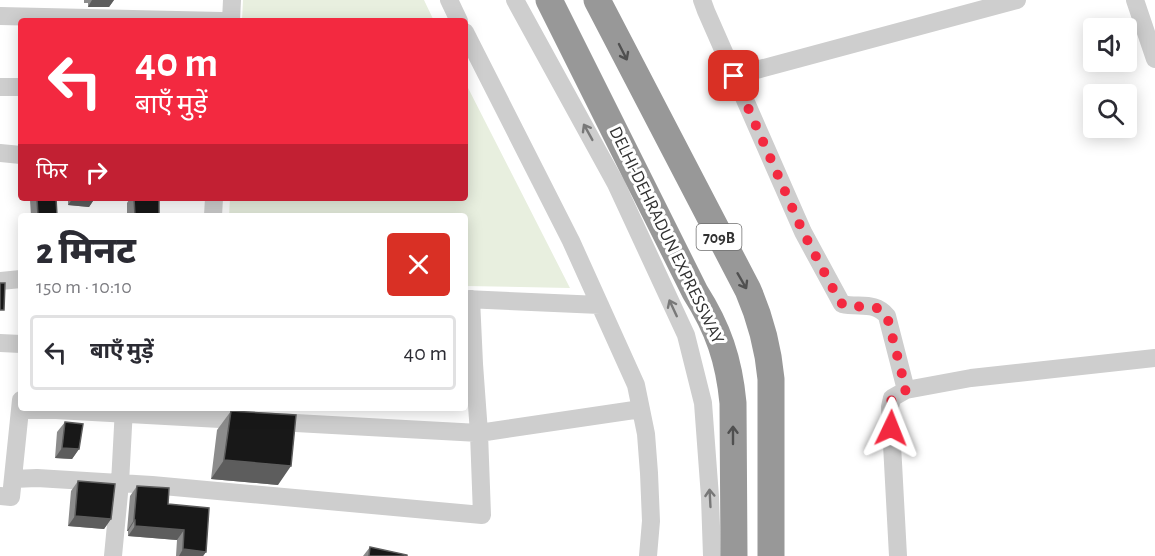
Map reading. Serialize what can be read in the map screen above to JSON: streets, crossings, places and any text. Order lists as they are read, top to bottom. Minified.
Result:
{"streets":{"highway":["DELHI-DEHRADUN EXPRESSWAY","709B"]},"page":{"turn":["40 m","बाएँ मुड़ें"],"then":"फिर","heading":["2 मिनट","150 m · 10:10"],"list":[{"name":"बाएँ मुड़ें","value":"40 m"}]}}
